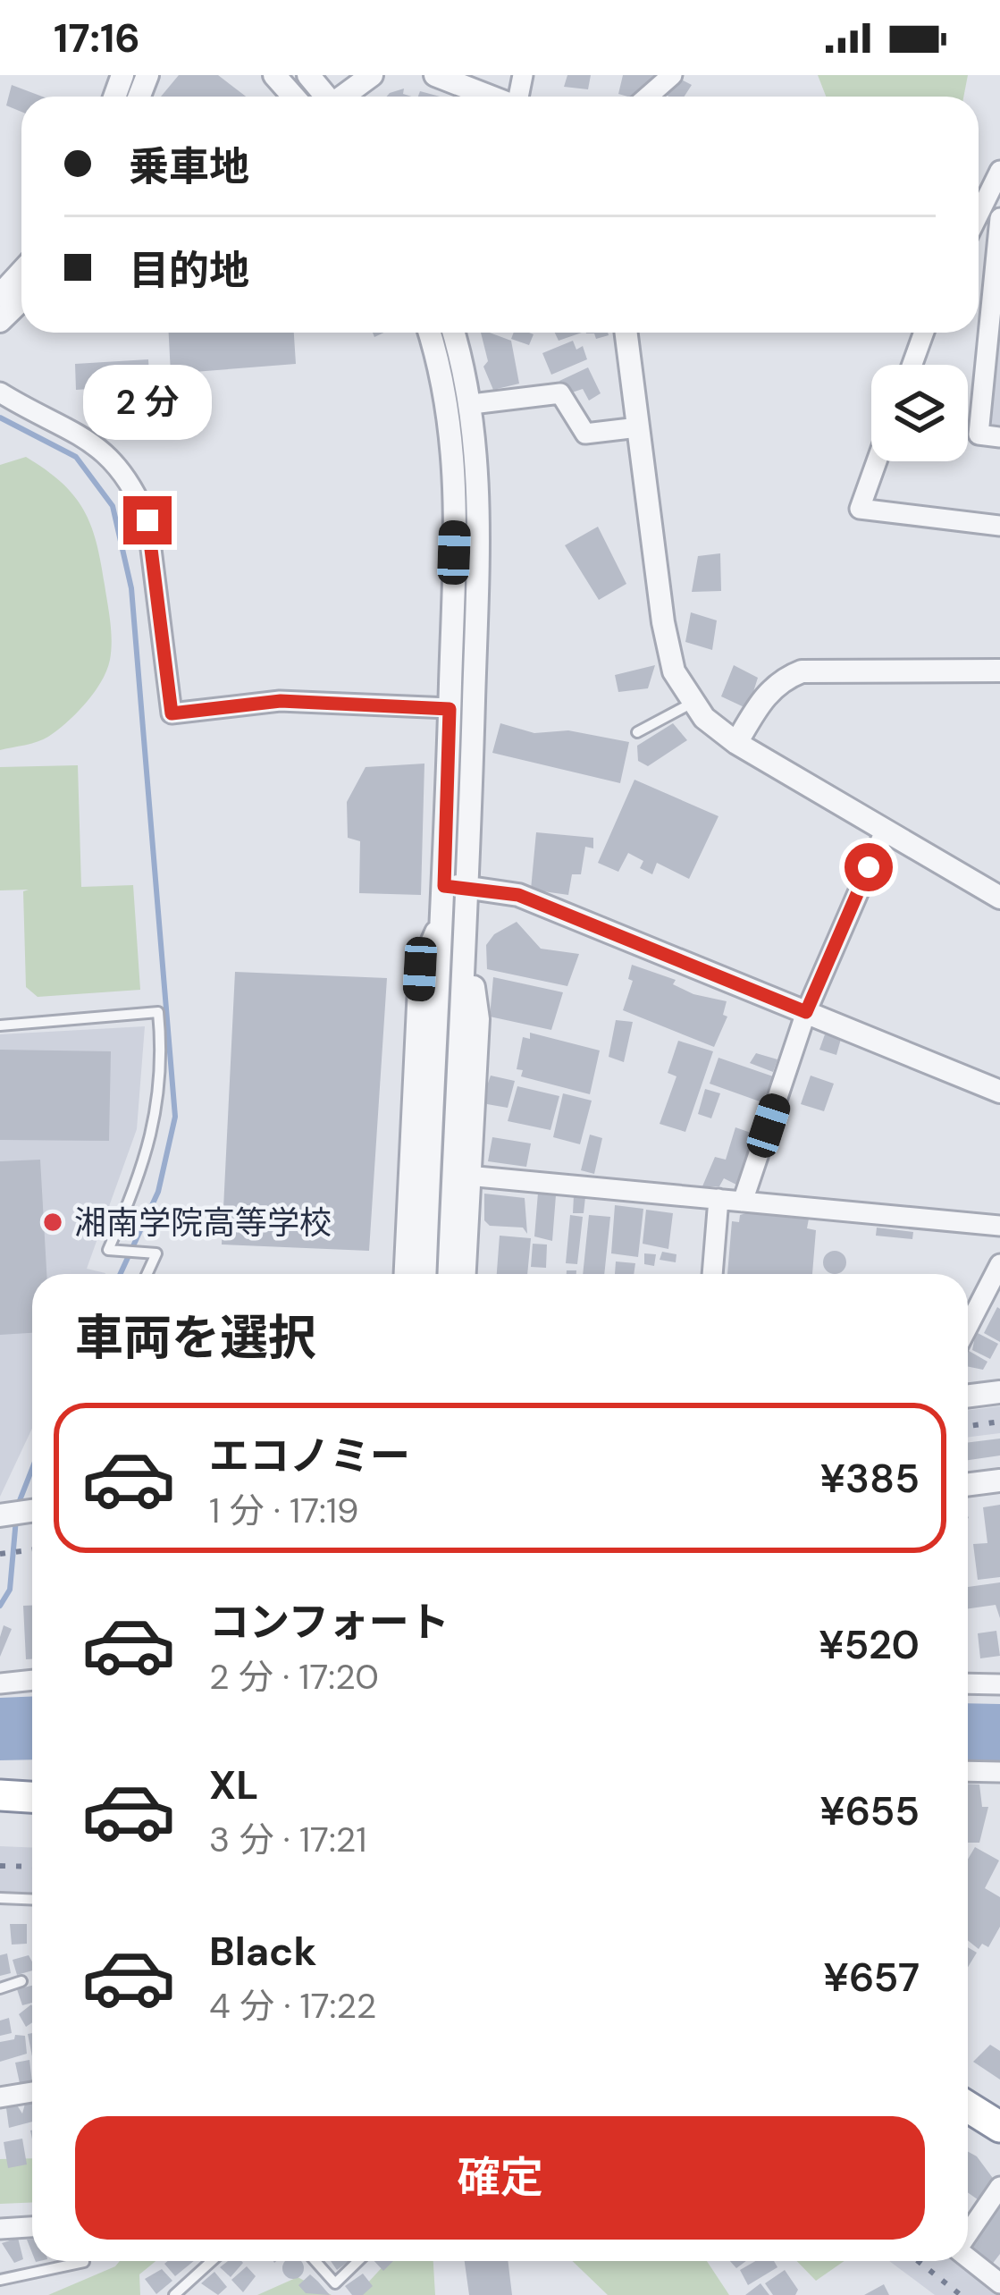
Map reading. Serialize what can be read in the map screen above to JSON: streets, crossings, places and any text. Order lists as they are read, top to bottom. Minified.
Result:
{"places":["湘南学院高等学校"],"page":{"status":"17:16","banner":["乗車地","目的地"],"bubble":"2 分","heading":"車両を選択","list":[{"name":"エコノミー","note":"1 分 · 17:19","value":"¥385"},{"name":"コンフォート","note":"2 分 · 17:20","value":"¥520"},{"name":"XL","note":"3 分 · 17:21","value":"¥655"},{"name":"Black","note":"4 分 · 17:22","value":"¥657"}],"buttons":"確定"}}
